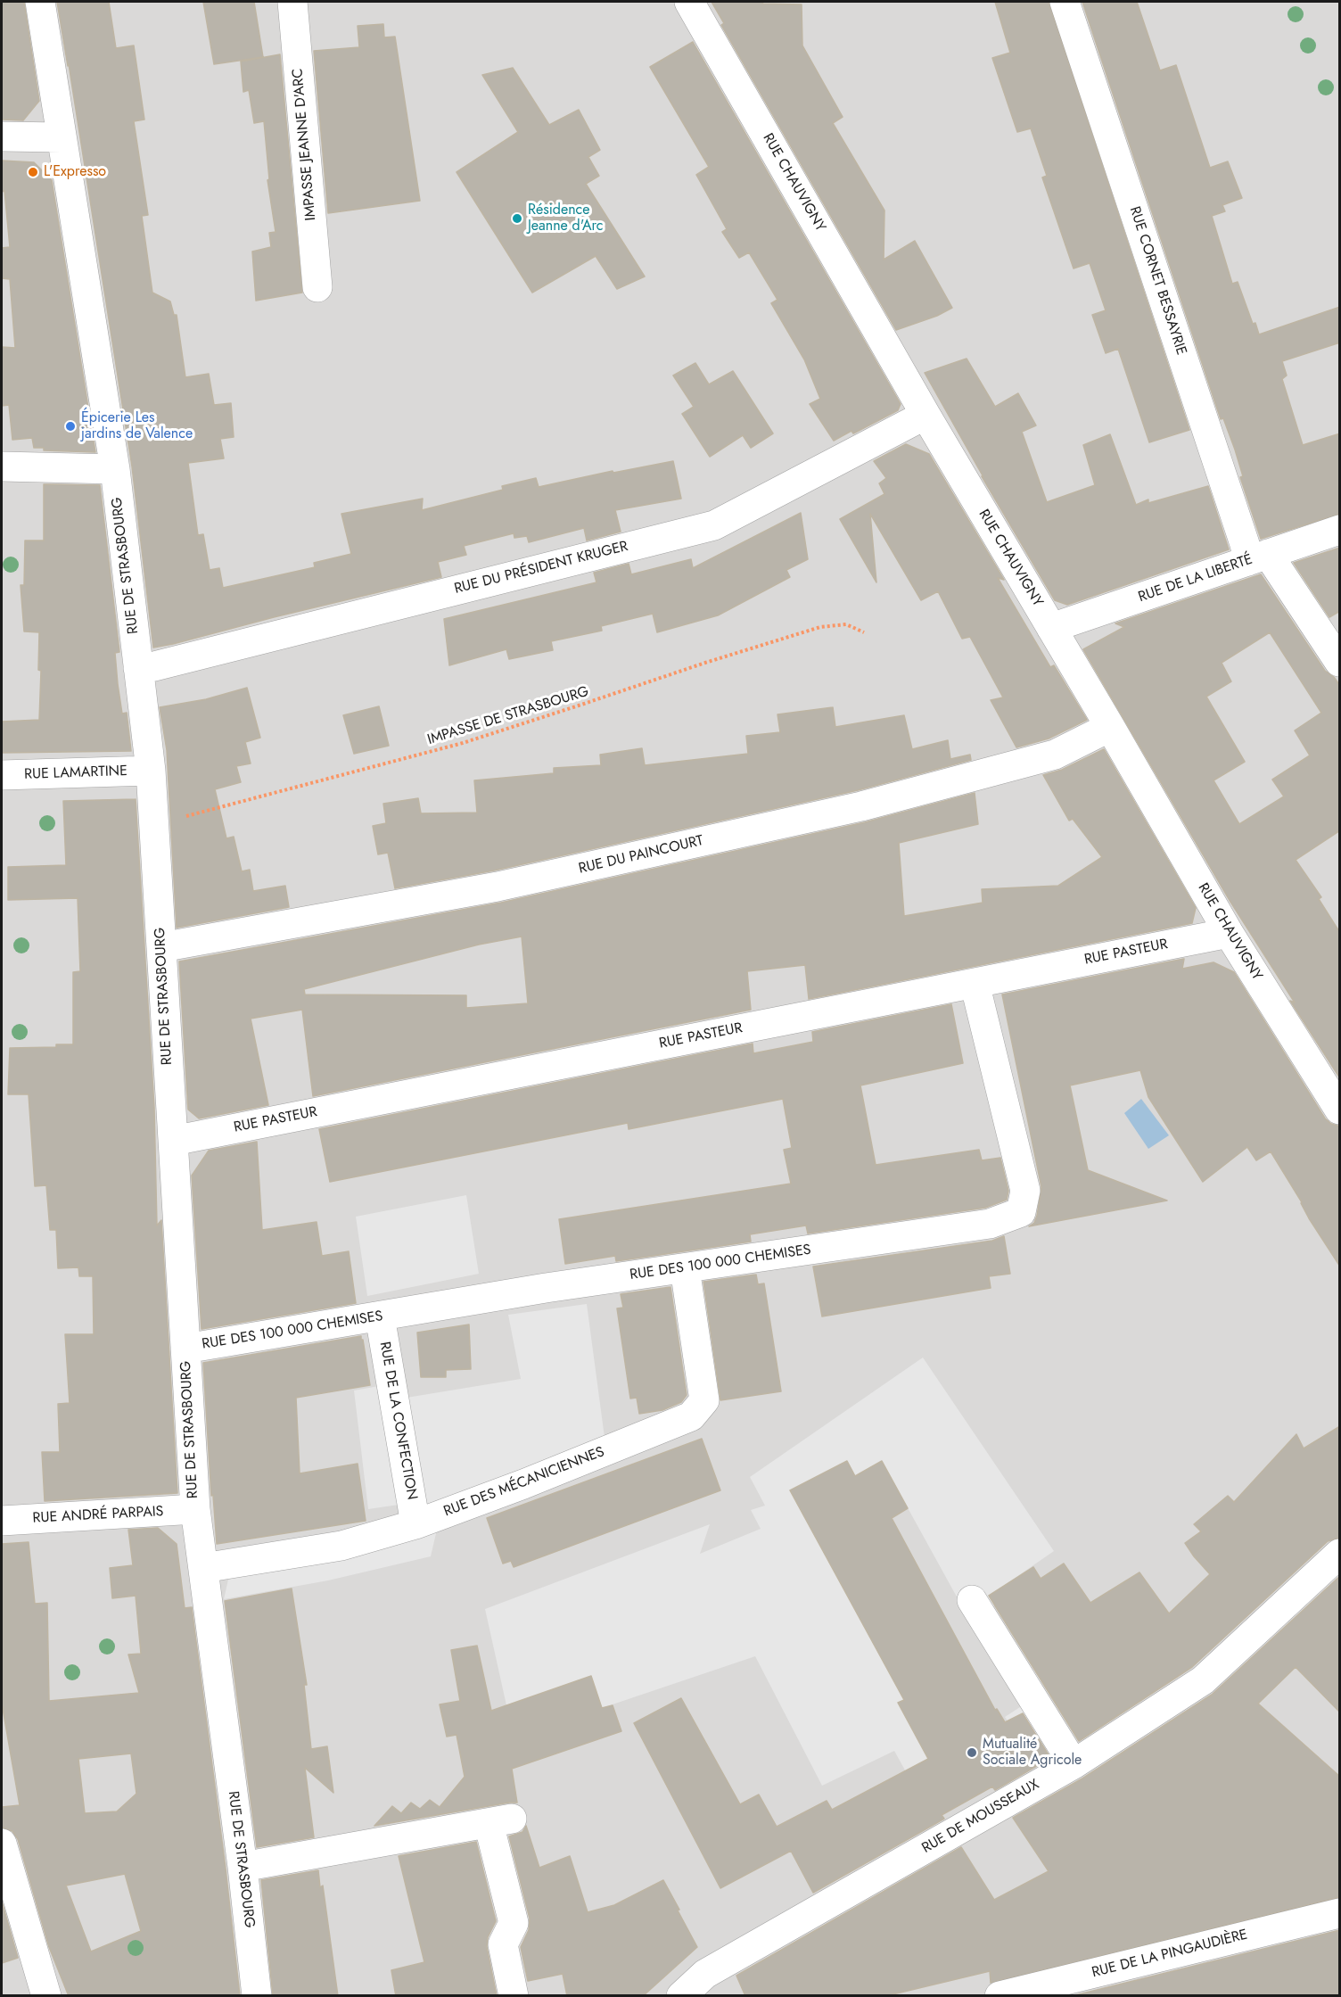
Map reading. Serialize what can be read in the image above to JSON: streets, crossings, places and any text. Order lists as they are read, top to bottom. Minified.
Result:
{"streets":{"street":["IMPASSE JEANNE D'ARC","RUE CHAUVIGNY","RUE CORNET BESSAYRIE","RUE DE STRASBOURG","RUE DU PRÉSIDENT KRUGER","RUE DE LA LIBERTÉ","RUE LAMARTINE","RUE DU PAINCOURT","RUE PASTEUR","RUE DES 100 000 CHEMISES","RUE DE LA CONFECTION","RUE DES MÉCANICIENNES","RUE ANDRÉ PARPAIS","RUE DE MOUSSEAUX","RUE DE LA PINGAUDIÈRE"],"path":["IMPASSE DE STRASBOURG"]},"crossings":[["RUE CHAUVIGNY","RUE DU PRÉSIDENT KRUGER"],["RUE CHAUVIGNY","RUE DE LA LIBERTÉ"],["RUE CHAUVIGNY","RUE DU PAINCOURT"],["RUE CHAUVIGNY","RUE PASTEUR"],["RUE CORNET BESSAYRIE","RUE DE LA LIBERTÉ"],["RUE DE STRASBOURG","RUE DU PRÉSIDENT KRUGER"],["RUE DE STRASBOURG","IMPASSE DE STRASBOURG"],["RUE DE STRASBOURG","RUE LAMARTINE"],["RUE DE STRASBOURG","RUE DU PAINCOURT"],["RUE DE STRASBOURG","RUE PASTEUR"],["RUE DE STRASBOURG","RUE DES 100 000 CHEMISES"],["RUE DE STRASBOURG","RUE DES MÉCANICIENNES"],["RUE DE STRASBOURG","RUE ANDRÉ PARPAIS"],["RUE PASTEUR","RUE DES 100 000 CHEMISES"],["RUE DES 100 000 CHEMISES","RUE DE LA CONFECTION"],["RUE DES 100 000 CHEMISES","RUE DES MÉCANICIENNES"],["RUE DE LA CONFECTION","RUE DES MÉCANICIENNES"]],"places":["L'Expresso","Résidence Jeanne d'Arc","Épicerie Les jardins de Valence","Mutualité Sociale Agricole"]}
